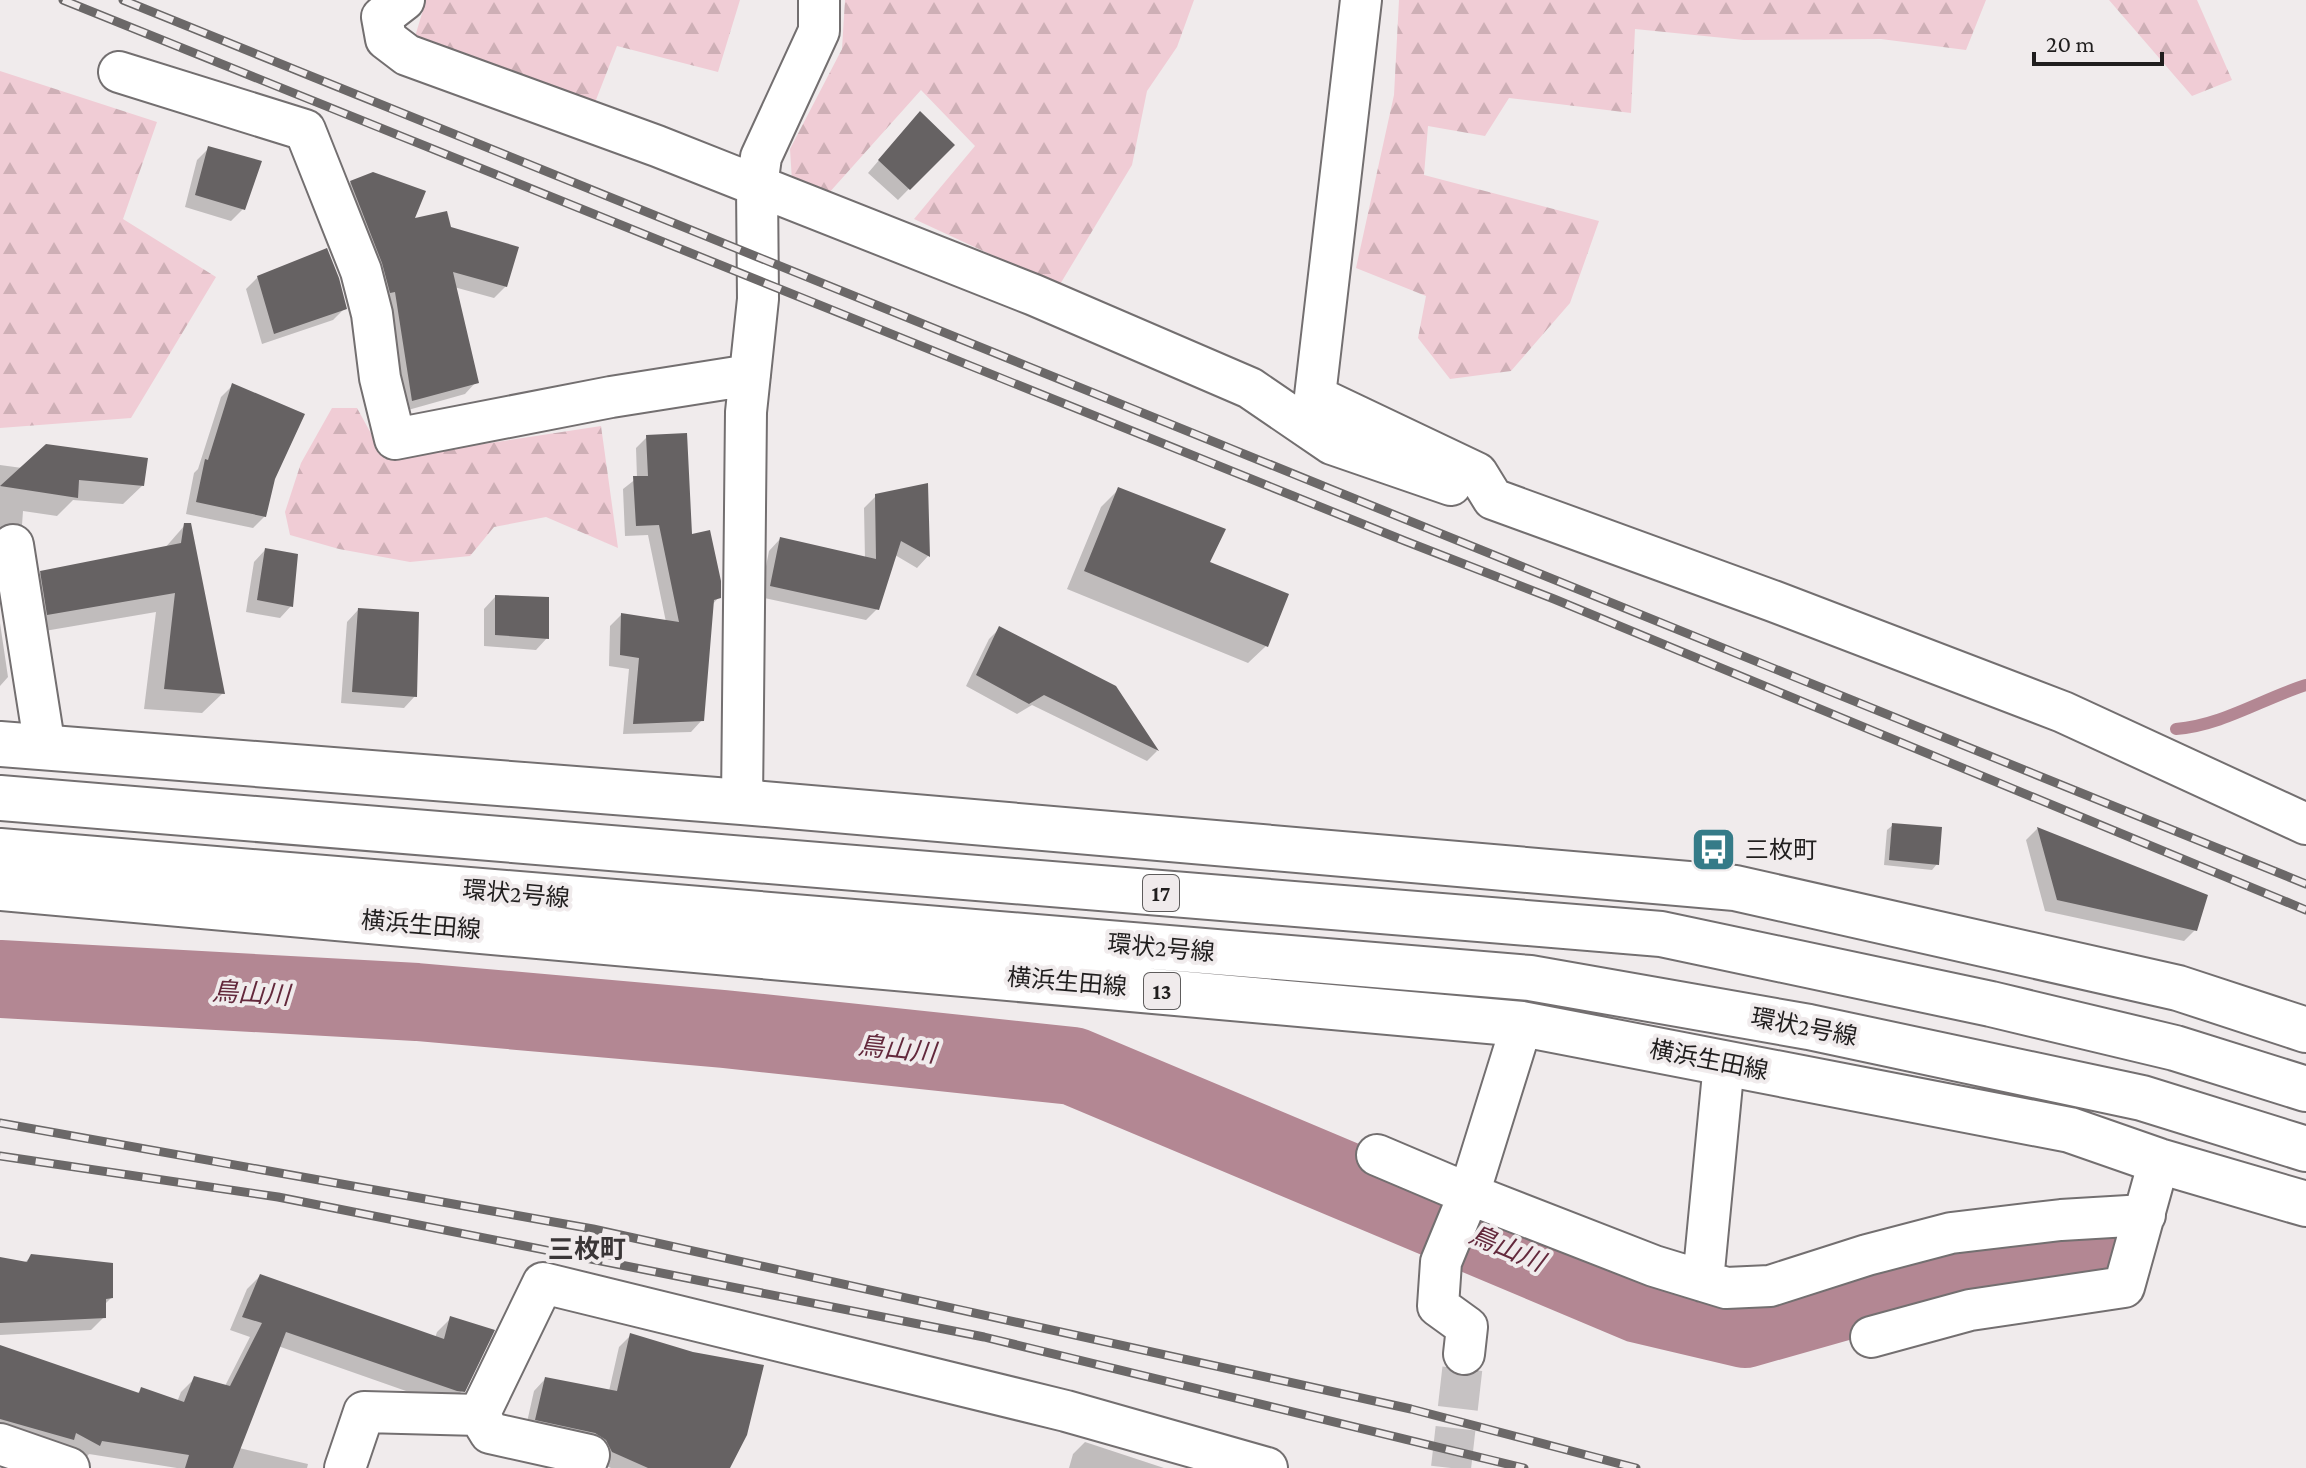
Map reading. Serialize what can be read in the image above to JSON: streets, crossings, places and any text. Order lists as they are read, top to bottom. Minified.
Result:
{"streets":{"main road":["17","環状2号線","横浜生田線","13"]},"districts":["三枚町"],"water":["鳥山川"],"places":{"bus stop":["三枚町"]},"scale_bar":"20 m"}
